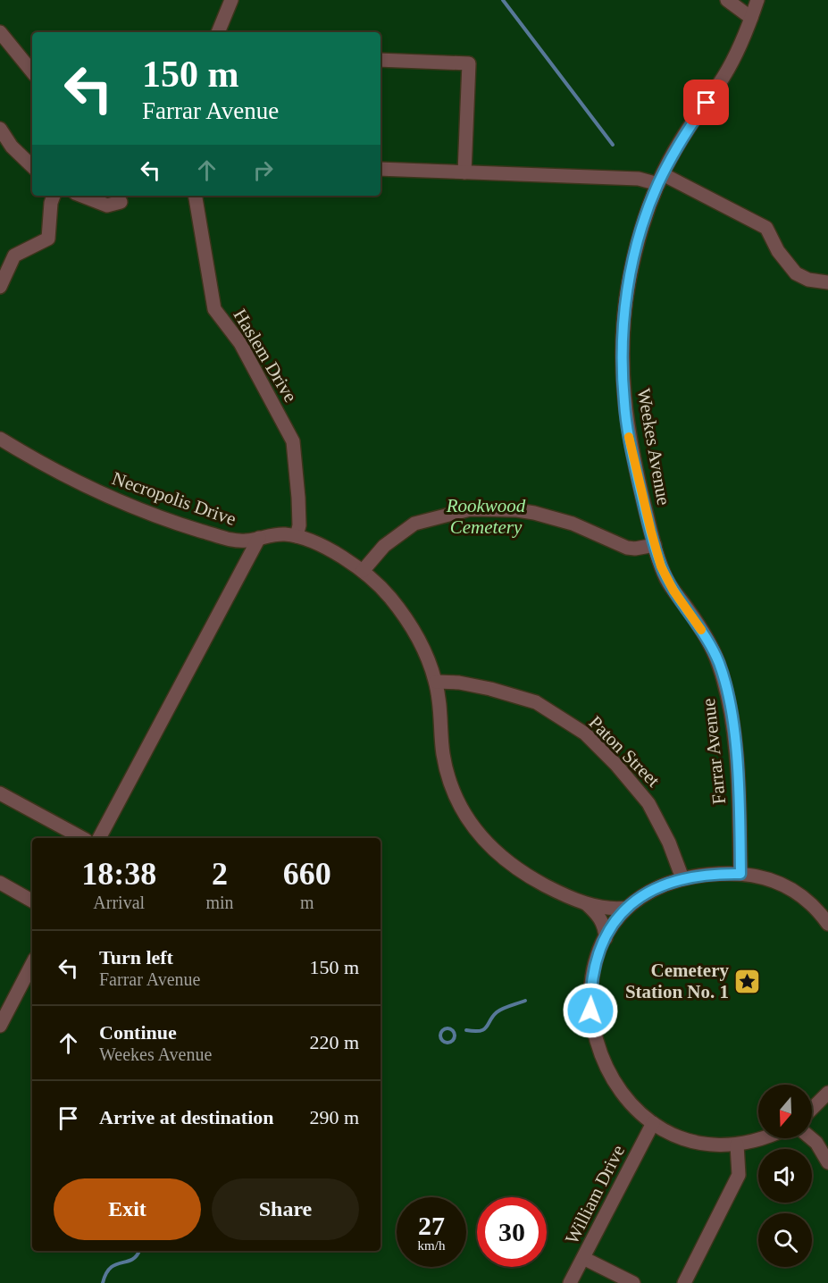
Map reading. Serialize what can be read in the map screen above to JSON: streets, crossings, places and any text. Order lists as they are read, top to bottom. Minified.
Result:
{"streets":{"street":["Haslem Drive","Weekes Avenue","Necropolis Drive","Paton Street","Farrar Avenue","William Drive"]},"crossings":[["Haslem Drive","Necropolis Drive"],["Weekes Avenue","Farrar Avenue"],["Necropolis Drive","Paton Street"]],"parks":["Rookwood Cemetery"],"places":{"place":["Cemetery Station No. 1"]},"north":"bottom","page":{"turn":["150 m","Farrar Avenue"],"eta":["18:38","Arrival","2","min","660","m"],"list":[{"name":"Turn left","note":"Farrar Avenue","value":"150 m"},{"name":"Continue","note":"Weekes Avenue","value":"220 m"},{"name":"Arrive at destination","value":"290 m"}],"buttons":["Exit","Share"],"speed":"27 km/h","limit":"30"}}
